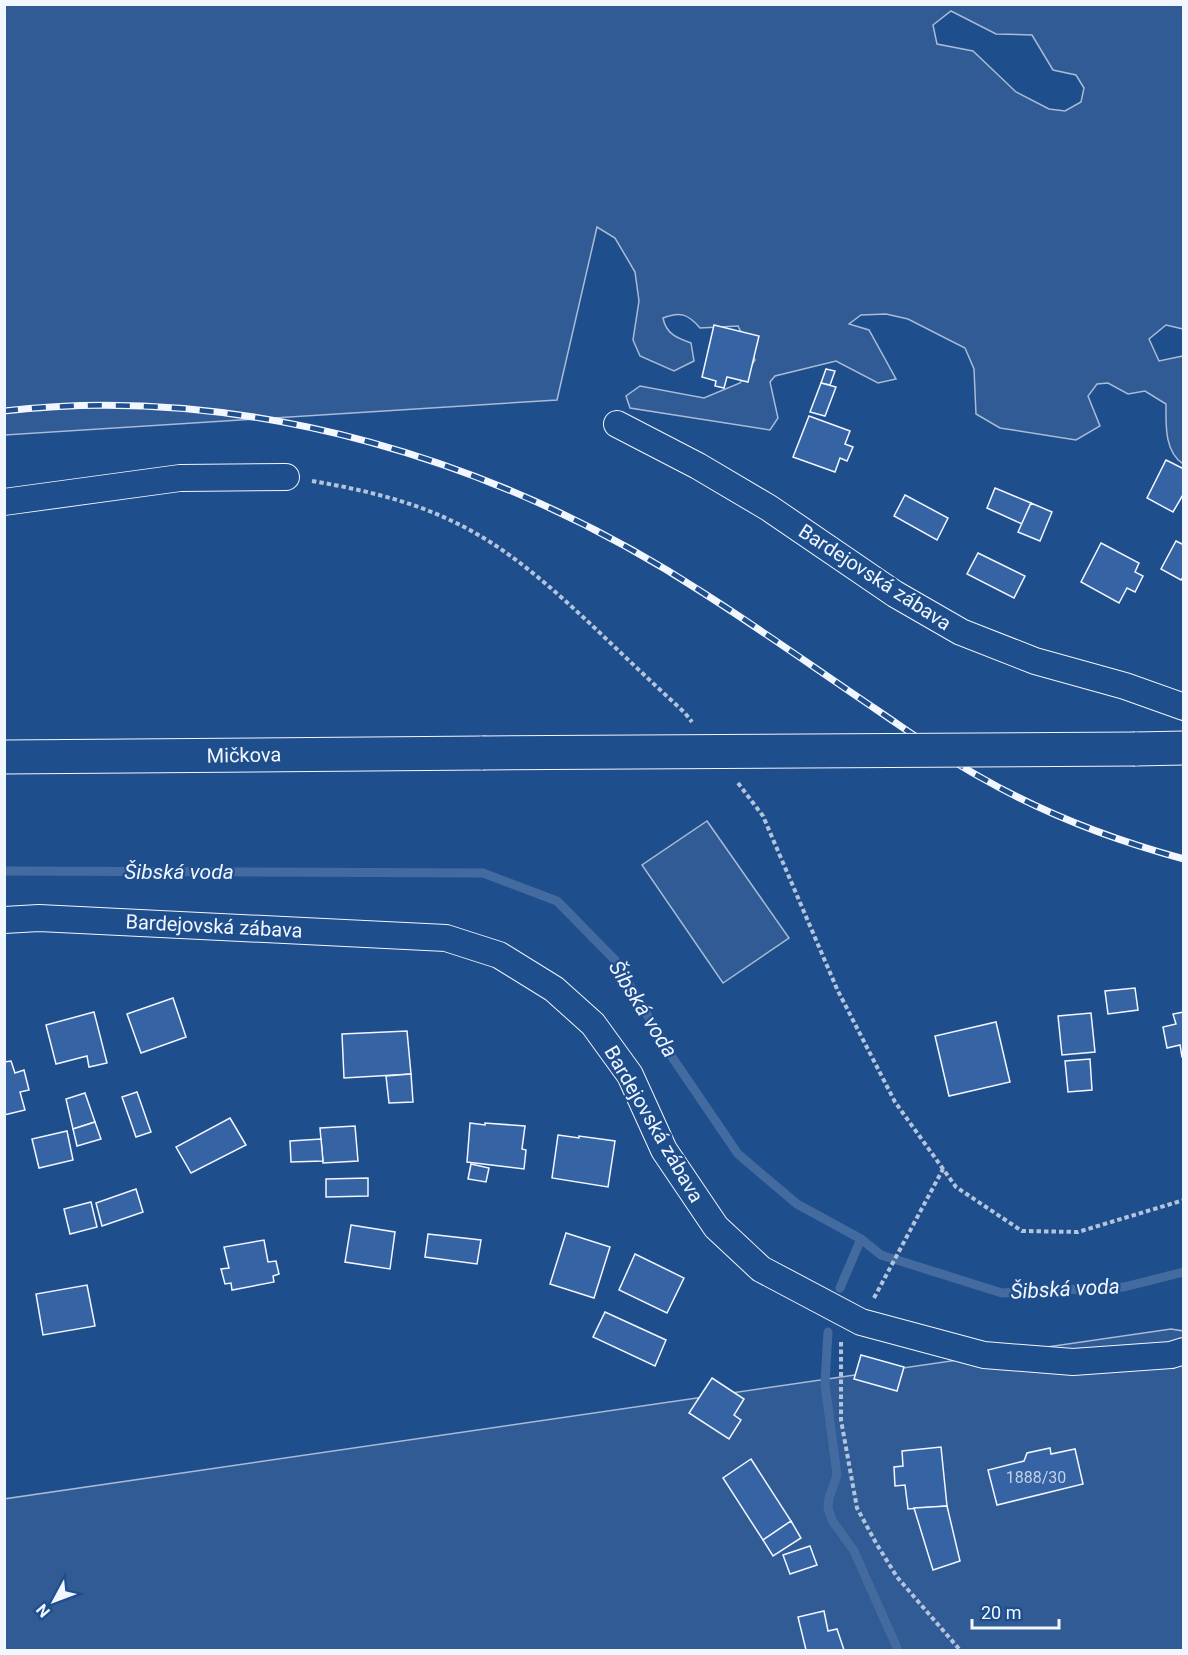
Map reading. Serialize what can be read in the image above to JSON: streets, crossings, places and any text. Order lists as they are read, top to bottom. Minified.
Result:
{"streets":{"main road":["Mičkova"],"street":["Bardejovská zábava"]},"water":["Šibská voda"],"house_numbers":["1888/30"],"scale_bar":"20 m","north":"bottom left"}
